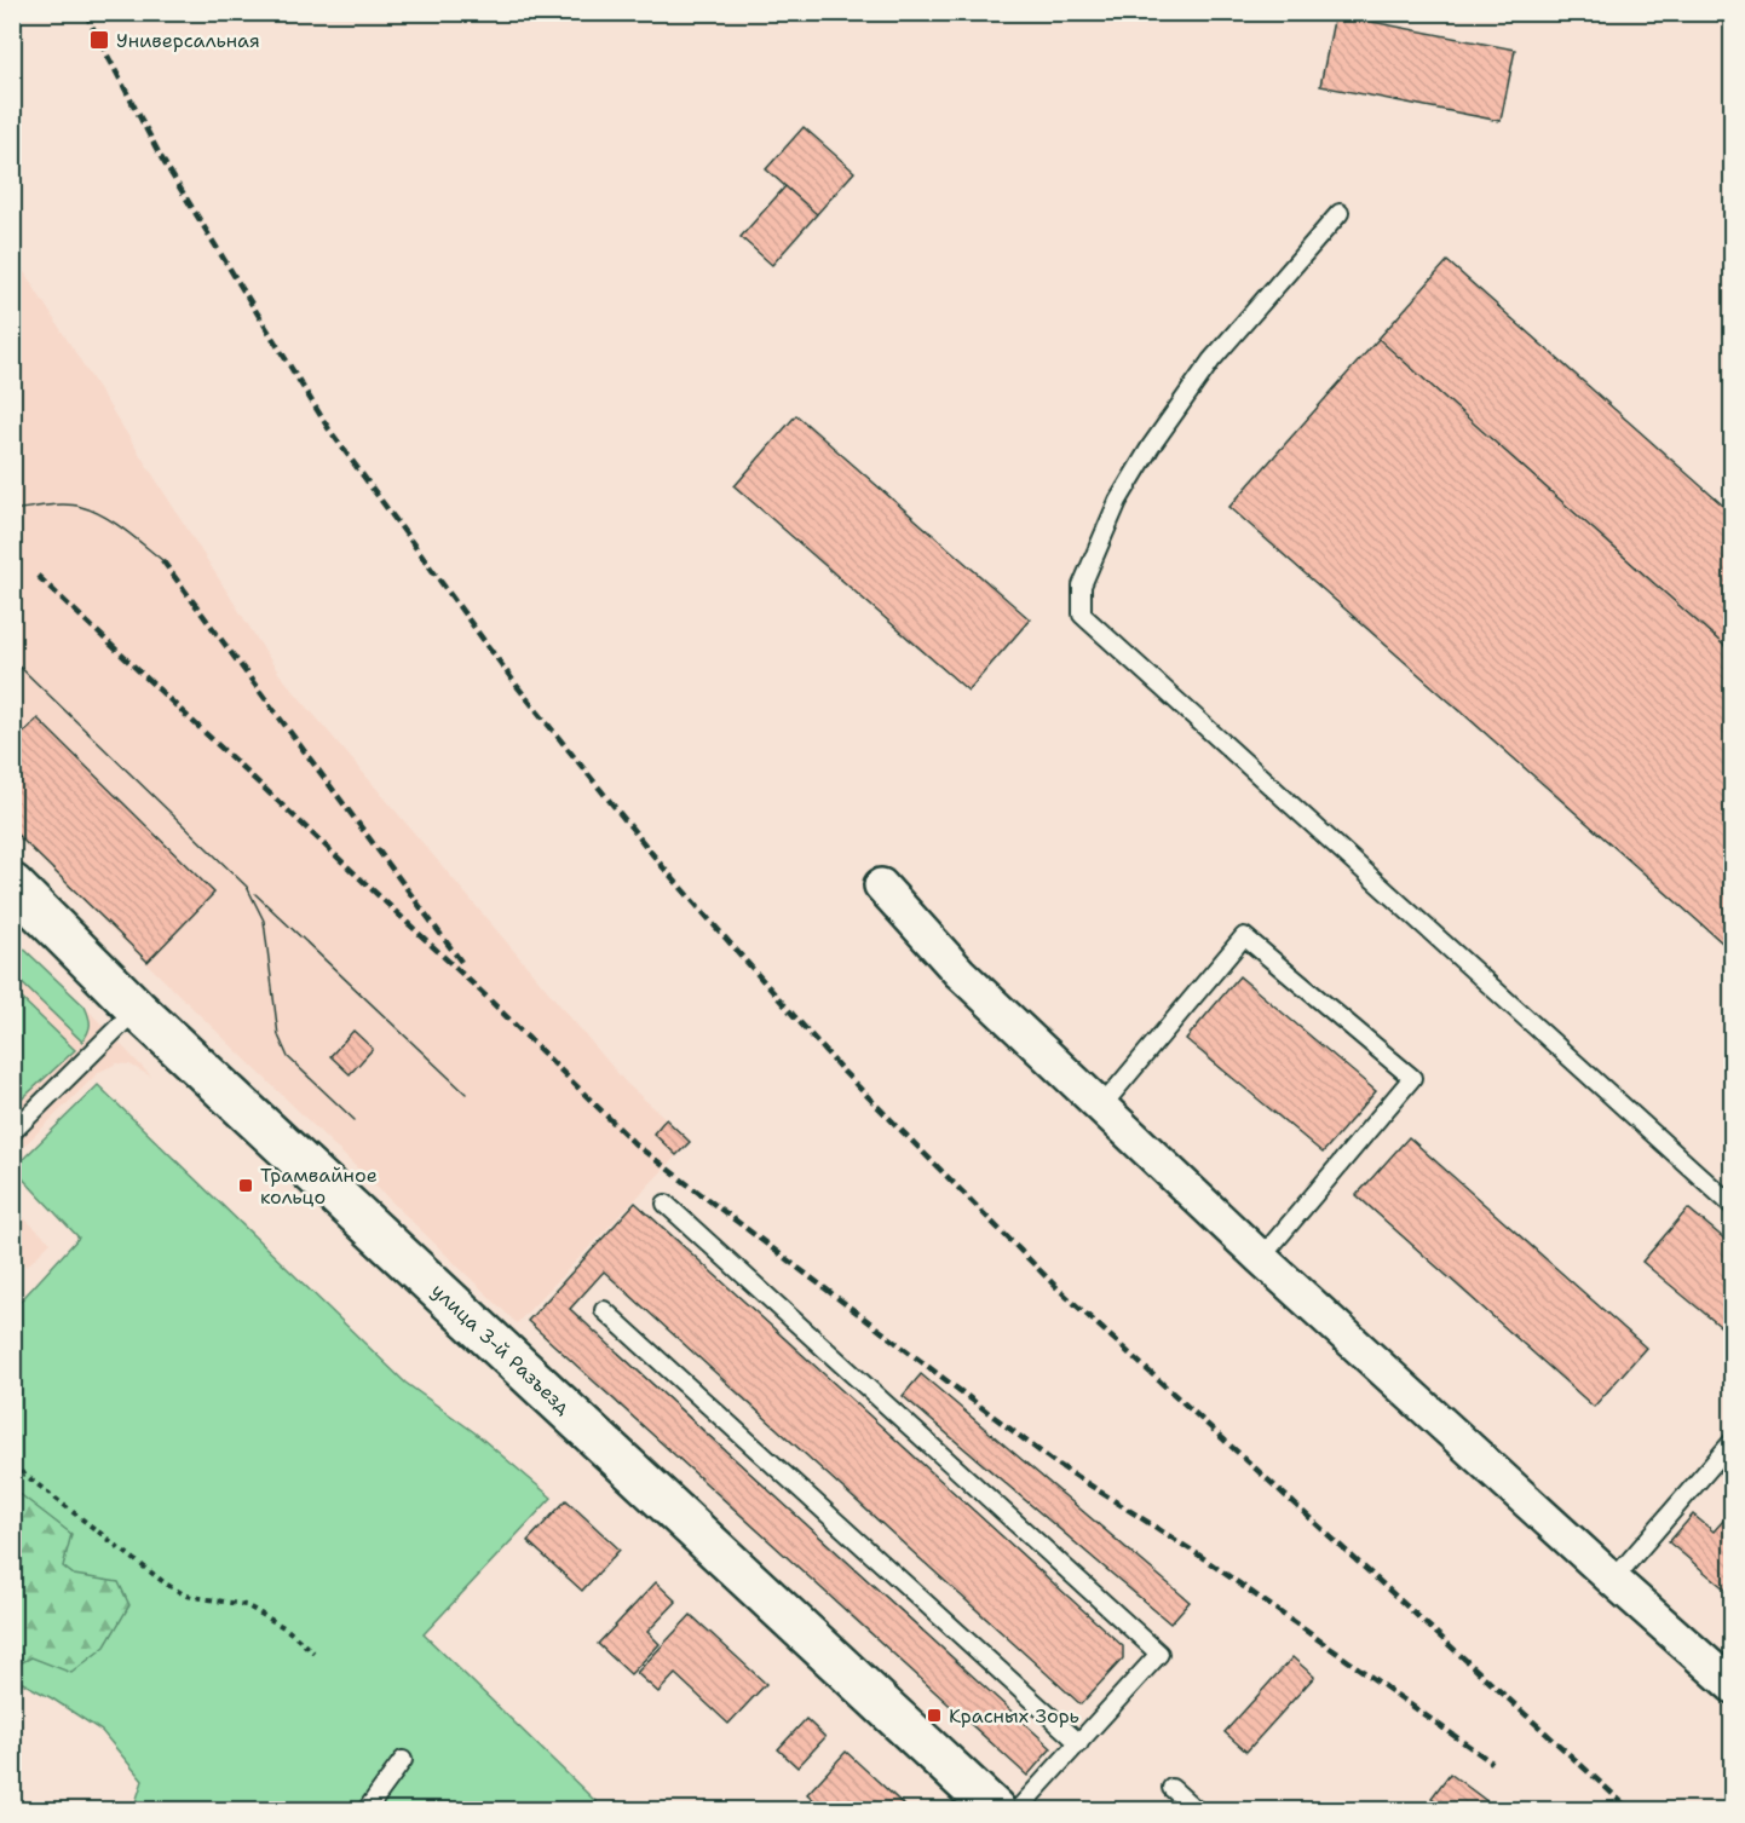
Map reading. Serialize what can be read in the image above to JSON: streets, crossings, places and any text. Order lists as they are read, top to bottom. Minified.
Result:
{"streets":{"main road":["улица 3-й Разъезд"]},"places":{"transit":["Универсальная","Трамвайное кольцо","Красных Зорь"]}}
